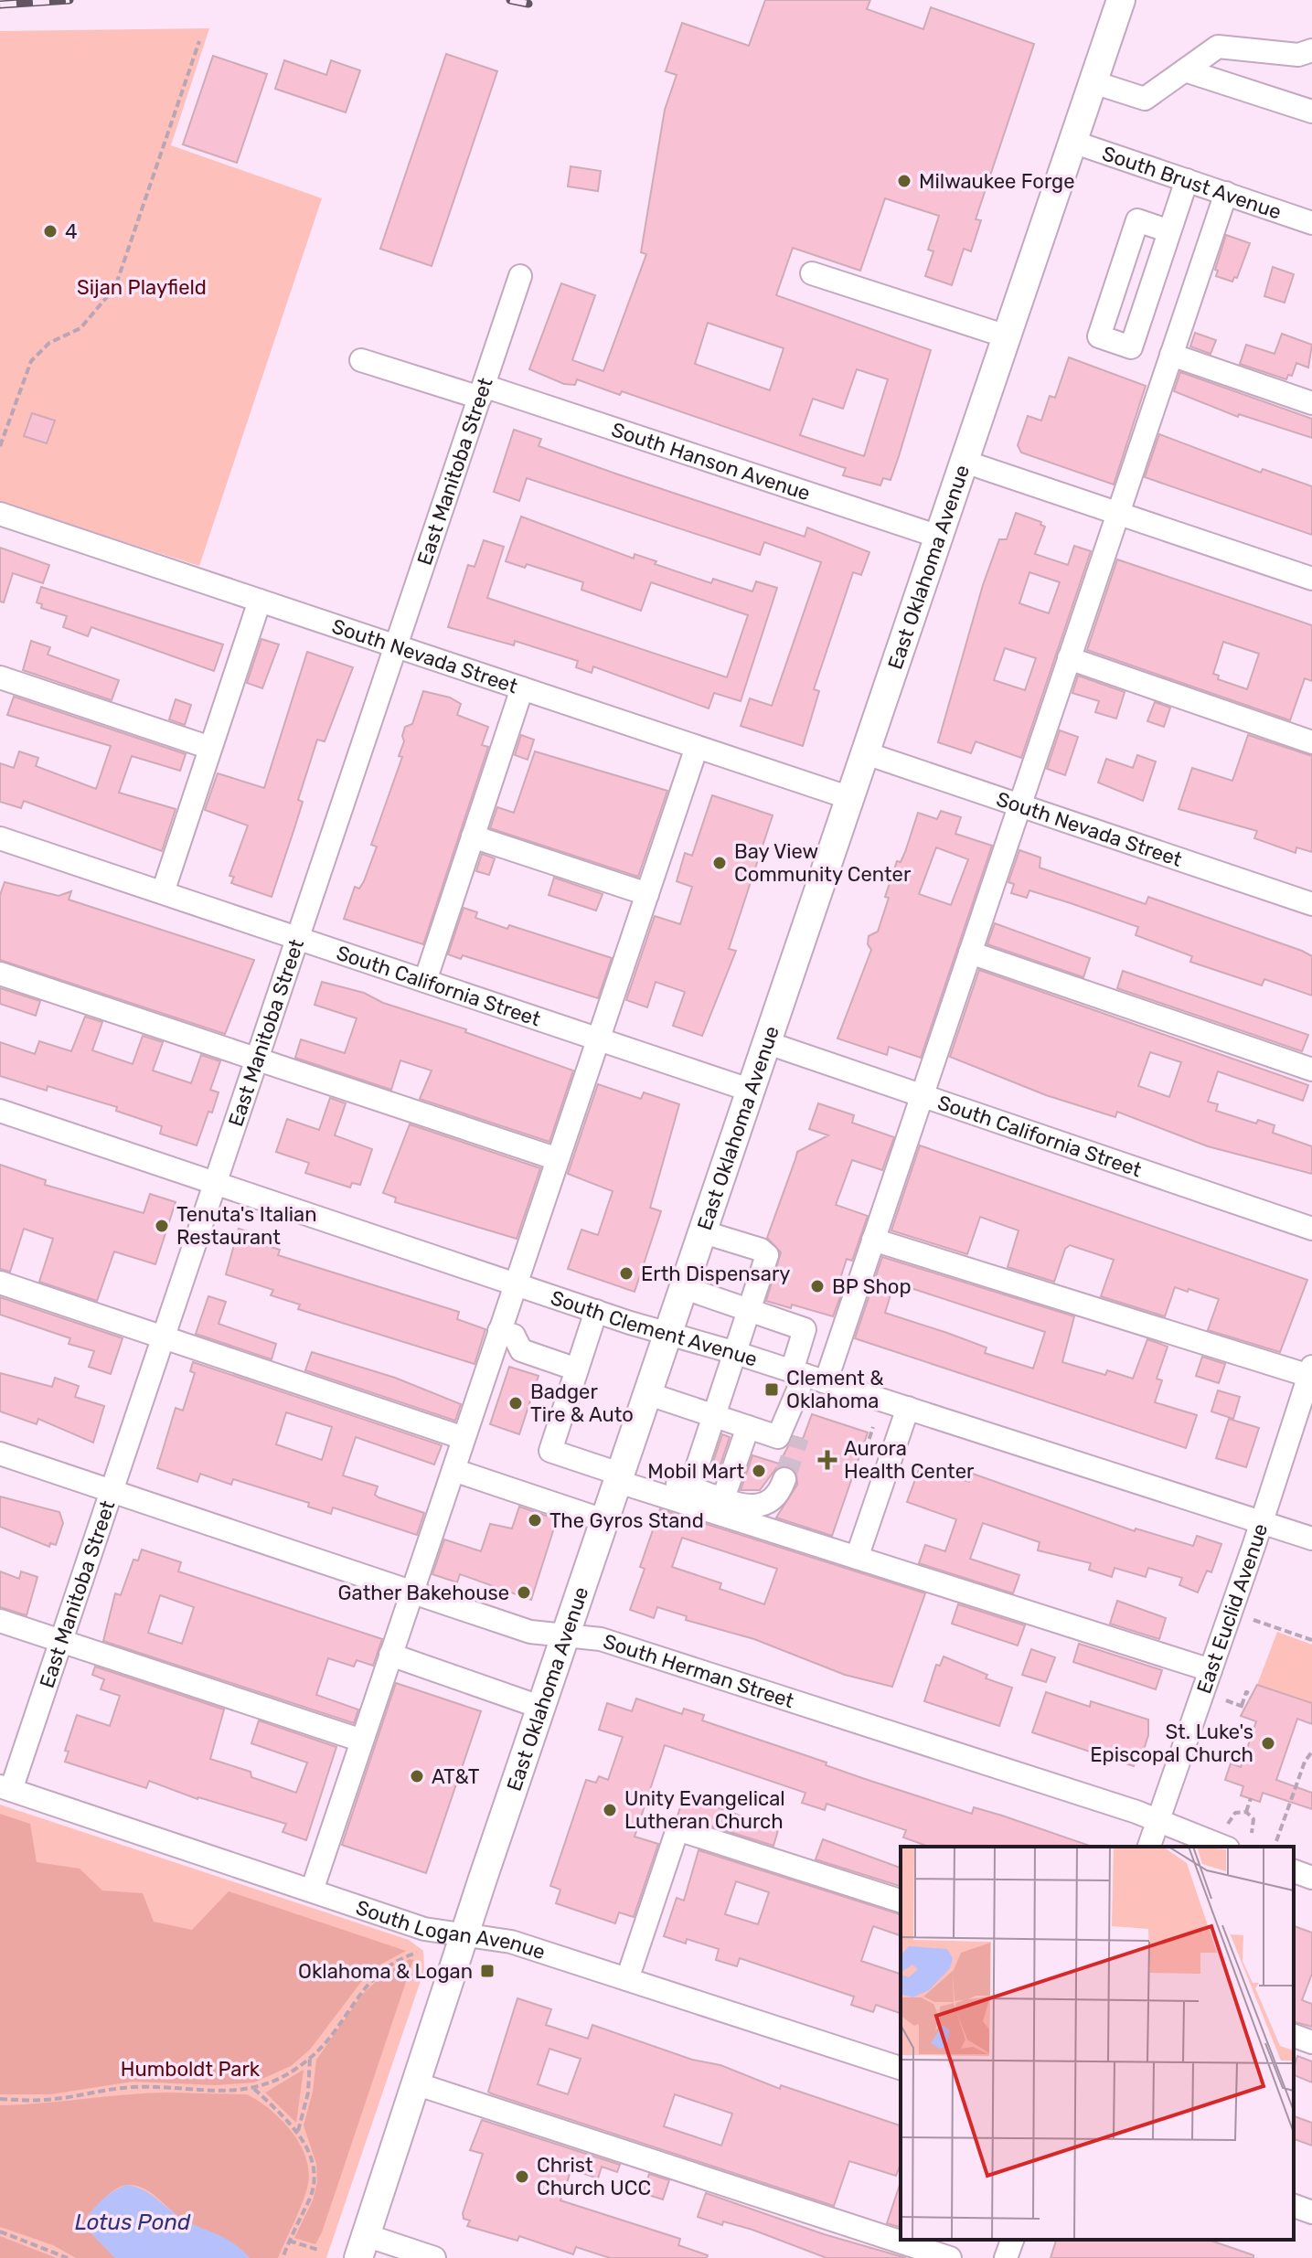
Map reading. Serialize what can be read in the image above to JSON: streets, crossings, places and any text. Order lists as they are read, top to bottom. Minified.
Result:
{"streets":{"main road":["East Oklahoma Avenue"],"street":["South Brust Avenue","South Hanson Avenue","East Manitoba Street","South Nevada Street","South California Street","South Clement Avenue","East Euclid Avenue","South Herman Street","South Logan Avenue"]},"crossings":[["South Brust Avenue","East Oklahoma Avenue"],["South Hanson Avenue","East Manitoba Street"],["South Hanson Avenue","East Oklahoma Avenue"],["East Manitoba Street","South Nevada Street"],["East Manitoba Street","South California Street"],["East Manitoba Street","South Clement Avenue"],["East Manitoba Street","South Herman Street"],["East Manitoba Street","South Logan Avenue"],["East Oklahoma Avenue","South Nevada Street"],["East Oklahoma Avenue","South California Street"],["East Oklahoma Avenue","South Clement Avenue"],["East Oklahoma Avenue","South Herman Street"],["East Oklahoma Avenue","South Logan Avenue"],["South Clement Avenue","East Euclid Avenue"],["East Euclid Avenue","South Herman Street"]],"water":["Lotus Pond"],"parks":["Sijan Playfield","Humboldt Park"],"places":{"other":["Milwaukee Forge","4","Bay View Community Center","Tenuta's Italian Restaurant","Erth Dispensary","BP Shop","Badger Tire & Auto","Mobil Mart","The Gyros Stand","Gather Bakehouse","St. Luke's Episcopal Church","AT&T","Unity Evangelical Lutheran Church","Christ Church UCC"],"transit":["Clement & Oklahoma","Oklahoma & Logan"],"health":["Aurora Health Center"]}}
